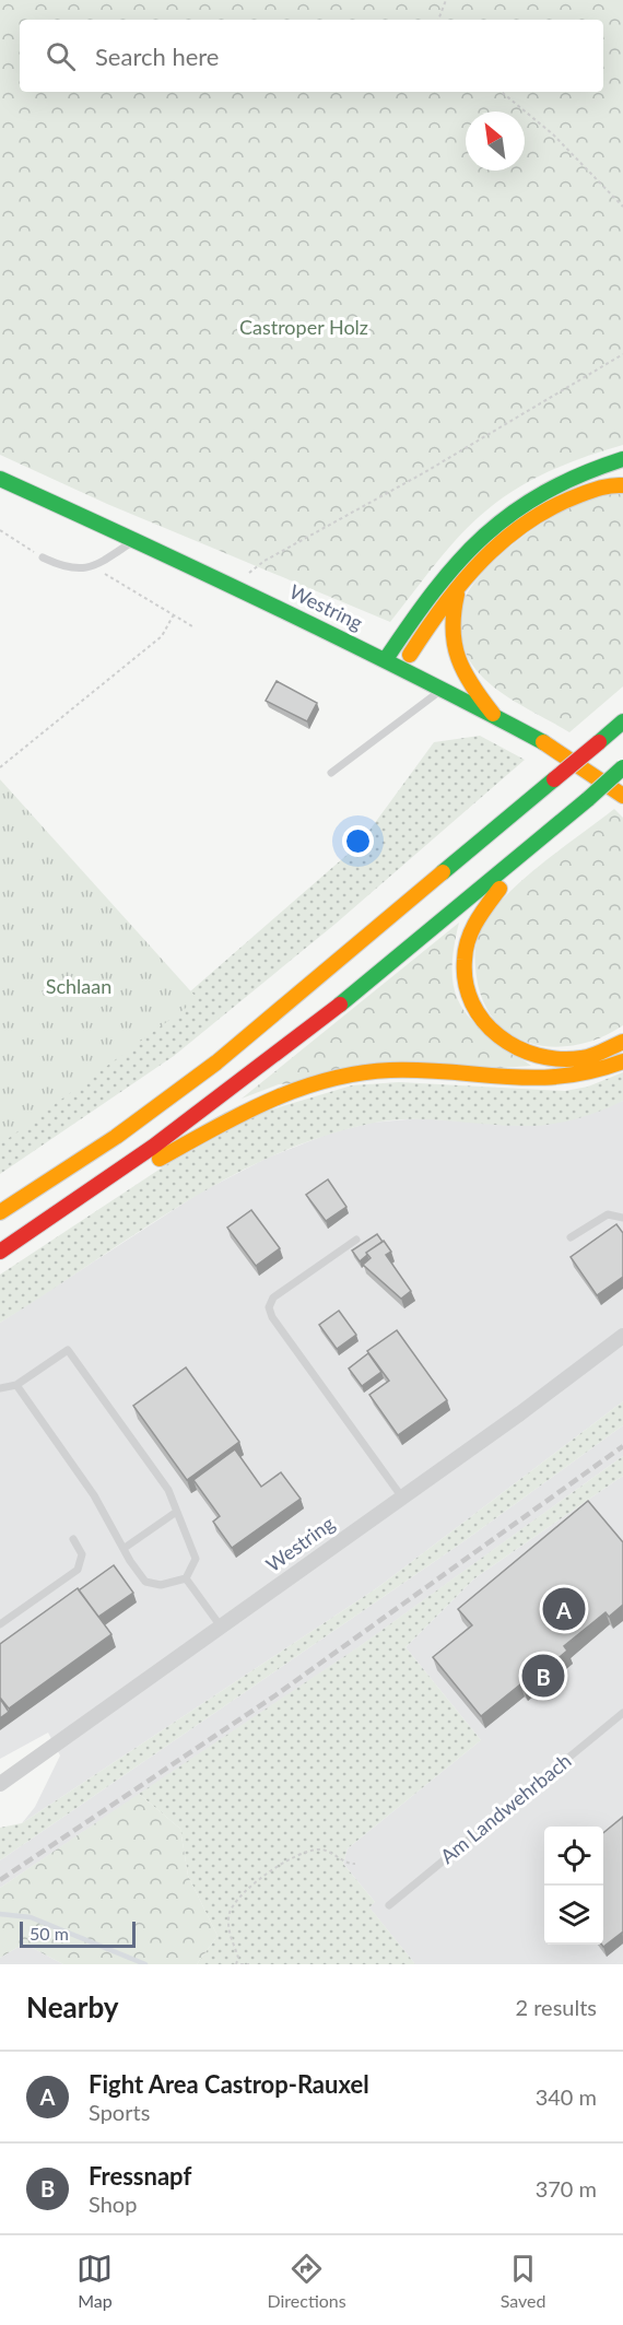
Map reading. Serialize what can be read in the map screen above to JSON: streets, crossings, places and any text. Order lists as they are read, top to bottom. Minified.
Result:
{"streets":{"main road":["Westring"],"lane":["Am Landwehrbach"]},"parks":["Castroper Holz","Schlaan"],"scale_bar":"50 m","north":"top left","page":{"search":"Search here","pins":["A","B"],"scale":"50 m","heading":["Nearby","2 results"],"list":[{"mark":"A","name":"Fight Area Castrop-Rauxel","note":"Sports","value":"340 m"},{"mark":"B","name":"Fressnapf","note":"Shop","value":"370 m"}],"nav":["Map","Directions","Saved"]}}
